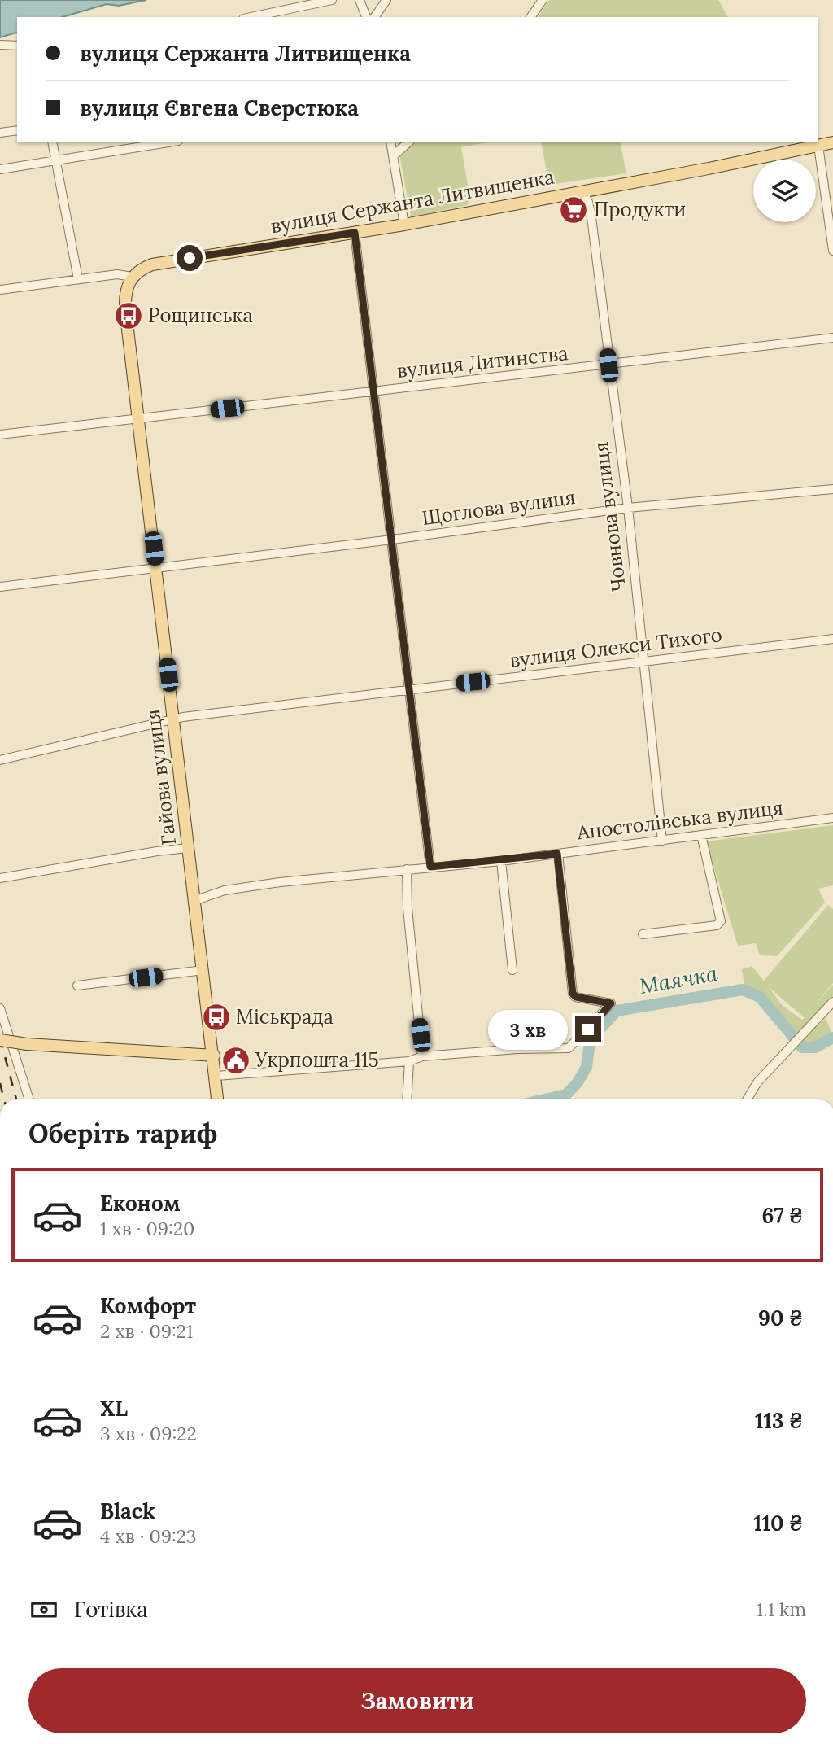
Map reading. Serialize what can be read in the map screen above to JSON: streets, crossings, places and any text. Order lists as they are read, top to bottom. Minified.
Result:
{"streets":{"main road":["вулиця Сержанта Литвищенка","Гайова вулиця"],"street":["вулиця Дитинства","Щоглова вулиця","Човнова вулиця","вулиця Олекси Тихого","Апостолівська вулиця"]},"crossings":[["вулиця Сержанта Литвищенка","Човнова вулиця"],["вулиця Сержанта Литвищенка","Гайова вулиця"],["вулиця Дитинства","Човнова вулиця"],["вулиця Дитинства","Гайова вулиця"],["Щоглова вулиця","Човнова вулиця"],["Щоглова вулиця","Гайова вулиця"],["Човнова вулиця","вулиця Олекси Тихого"],["Човнова вулиця","Апостолівська вулиця"],["вулиця Олекси Тихого","Гайова вулиця"],["Гайова вулиця","Апостолівська вулиця"]],"water":["Маячка"],"places":{"supermarket":["Продукти"],"bus stop":["Рощинська","Міськрада"],"public building":["Укрпошта 115"]},"page":{"banner":["вулиця Сержанта Литвищенка","вулиця Євгена Сверстюка"],"bubble":"3 хв","heading":"Оберіть тариф","list":[{"name":"Економ","note":"1 хв · 09:20","value":"67 ₴"},{"name":"Комфорт","note":"2 хв · 09:21","value":"90 ₴"},{"name":"XL","note":"3 хв · 09:22","value":"113 ₴"},{"name":"Black","note":"4 хв · 09:23","value":"110 ₴"}],"pay":["Готівка","1.1 km"],"buttons":"Замовити"}}
